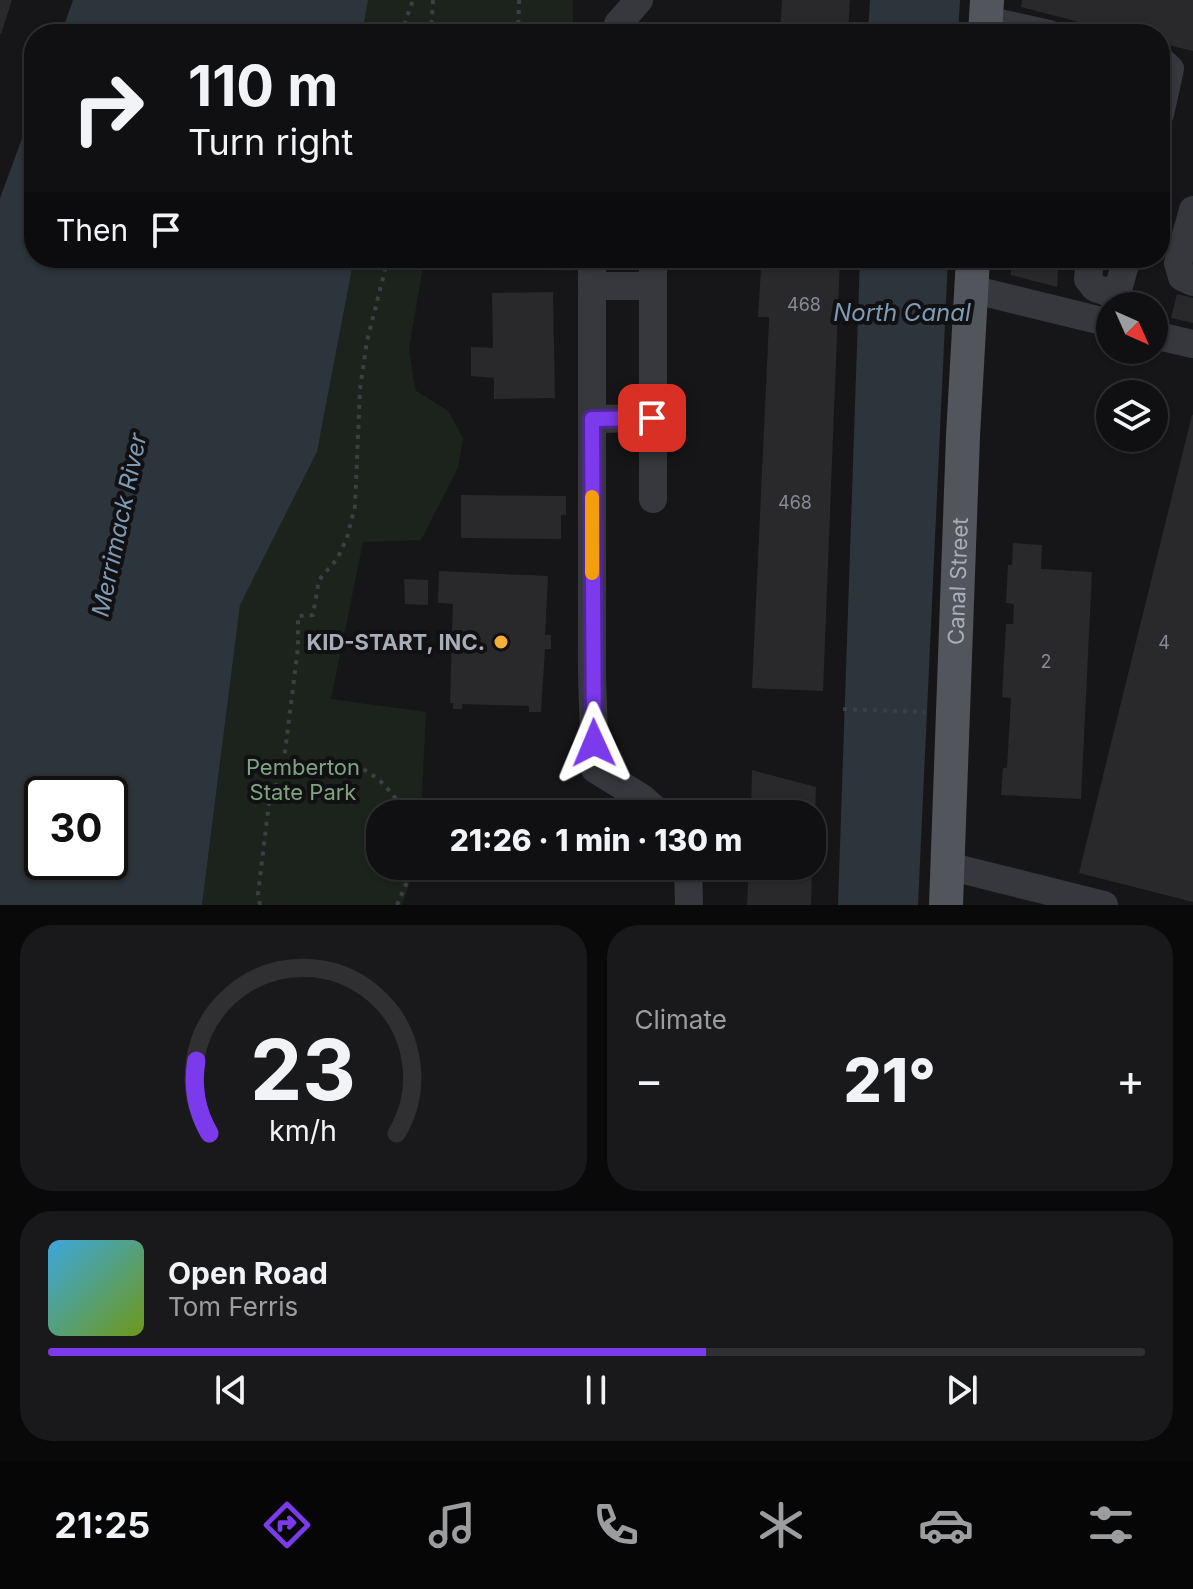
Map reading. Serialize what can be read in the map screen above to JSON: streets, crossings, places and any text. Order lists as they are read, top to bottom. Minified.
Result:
{"streets":{"main road":["Canal Street"]},"water":["North Canal","Merrimack River"],"parks":["Pemberton State Park"],"places":["KID-START, INC."],"house_numbers":["468","468","4","2"],"north":"bottom right","page":{"turn":["110 m","Turn right"],"then":"Then","limit":"30","trip":"21:26 · 1 min · 130 m","tile":"Climate","heat":["−","21°","+"],"song":["Open Road","Tom Ferris"],"tabs":"21:25","gauge":["23","km/h"]}}
